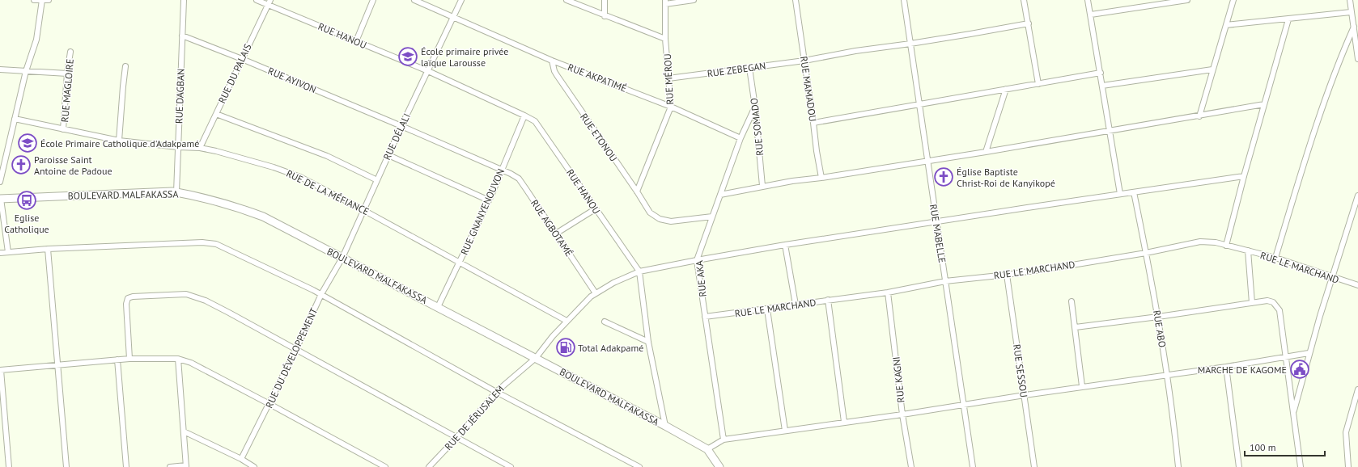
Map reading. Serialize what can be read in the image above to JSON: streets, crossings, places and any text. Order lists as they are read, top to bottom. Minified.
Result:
{"streets":{"street":["RUE HANOU","RUE ZEBEGAN","RUE DU PALAIS","RUE AKPATIMÉ","RUE MÉROU","RUE AYIVON","RUE MAMADOU","RUE MAGLOIRE","RUE DAGBAN","RUE SOMADO","RUE DÉLALI","RUE ETONOU","RUE DE LA MÉFIANCE","BOULEVARD MALFAKASSA","RUE GNANYENOUVON","RUE AGBOTAMÉ","RUE MABELLE","RUE LE MARCHAND","RUE AKA","RUE ABO","RUE DU DÉVELOPPEMENT","RUE SESSOU","RUE KAGNI","RUE DE JÉRUSALEM"]},"crossings":[["RUE HANOU","RUE DU PALAIS"],["RUE HANOU","RUE DÉLALI"],["RUE HANOU","RUE GNANYENOUVON"],["RUE HANOU","RUE DE JÉRUSALEM"],["RUE ZEBEGAN","RUE MÉROU"],["RUE ZEBEGAN","RUE MAMADOU"],["RUE ZEBEGAN","RUE SOMADO"],["RUE ZEBEGAN","RUE MABELLE"],["RUE DU PALAIS","RUE AYIVON"],["RUE DU PALAIS","RUE DE LA MÉFIANCE"],["RUE AKPATIMÉ","RUE MÉROU"],["RUE AKPATIMÉ","RUE DÉLALI"],["RUE AKPATIMÉ","RUE ETONOU"],["RUE AKPATIMÉ","RUE AKA"],["RUE MÉROU","RUE ETONOU"],["RUE AYIVON","RUE DAGBAN"],["RUE AYIVON","RUE DÉLALI"],["RUE AYIVON","RUE GNANYENOUVON"],["RUE AYIVON","RUE AGBOTAMÉ"],["RUE MAGLOIRE","RUE DE LA MÉFIANCE"],["RUE DAGBAN","RUE DE LA MÉFIANCE"],["RUE DAGBAN","BOULEVARD MALFAKASSA"],["RUE SOMADO","RUE AKA"],["RUE DÉLALI","RUE DE LA MÉFIANCE"],["RUE DÉLALI","BOULEVARD MALFAKASSA"],["RUE DÉLALI","RUE DU DÉVELOPPEMENT"],["RUE ETONOU","RUE AKA"],["RUE DE LA MÉFIANCE","RUE GNANYENOUVON"],["RUE DE LA MÉFIANCE","RUE DE JÉRUSALEM"],["BOULEVARD MALFAKASSA","RUE GNANYENOUVON"],["BOULEVARD MALFAKASSA","RUE DU DÉVELOPPEMENT"],["BOULEVARD MALFAKASSA","RUE DE JÉRUSALEM"],["RUE GNANYENOUVON","RUE AGBOTAMÉ"],["RUE AGBOTAMÉ","RUE DE JÉRUSALEM"],["RUE MABELLE","RUE LE MARCHAND"],["RUE MABELLE","RUE DE JÉRUSALEM"],["RUE LE MARCHAND","RUE AKA"],["RUE LE MARCHAND","RUE ABO"],["RUE LE MARCHAND","RUE SESSOU"],["RUE LE MARCHAND","RUE KAGNI"],["RUE AKA","RUE DE JÉRUSALEM"],["RUE ABO","RUE DE JÉRUSALEM"]],"places":{"school or university":["École primaire privée laïque Larousse","École Primaire Catholique d'Adakpamé"],"church":["Paroisse Saint Antoine de Padoue","Église Baptiste Christ-Roi de Kanyikopé"],"bus stop":["Eglise Catholique"],"fuel station":["Total Adakpamé"],"public building":["MARCHE DE KAGOME"]},"scale_bar":"100 m"}
